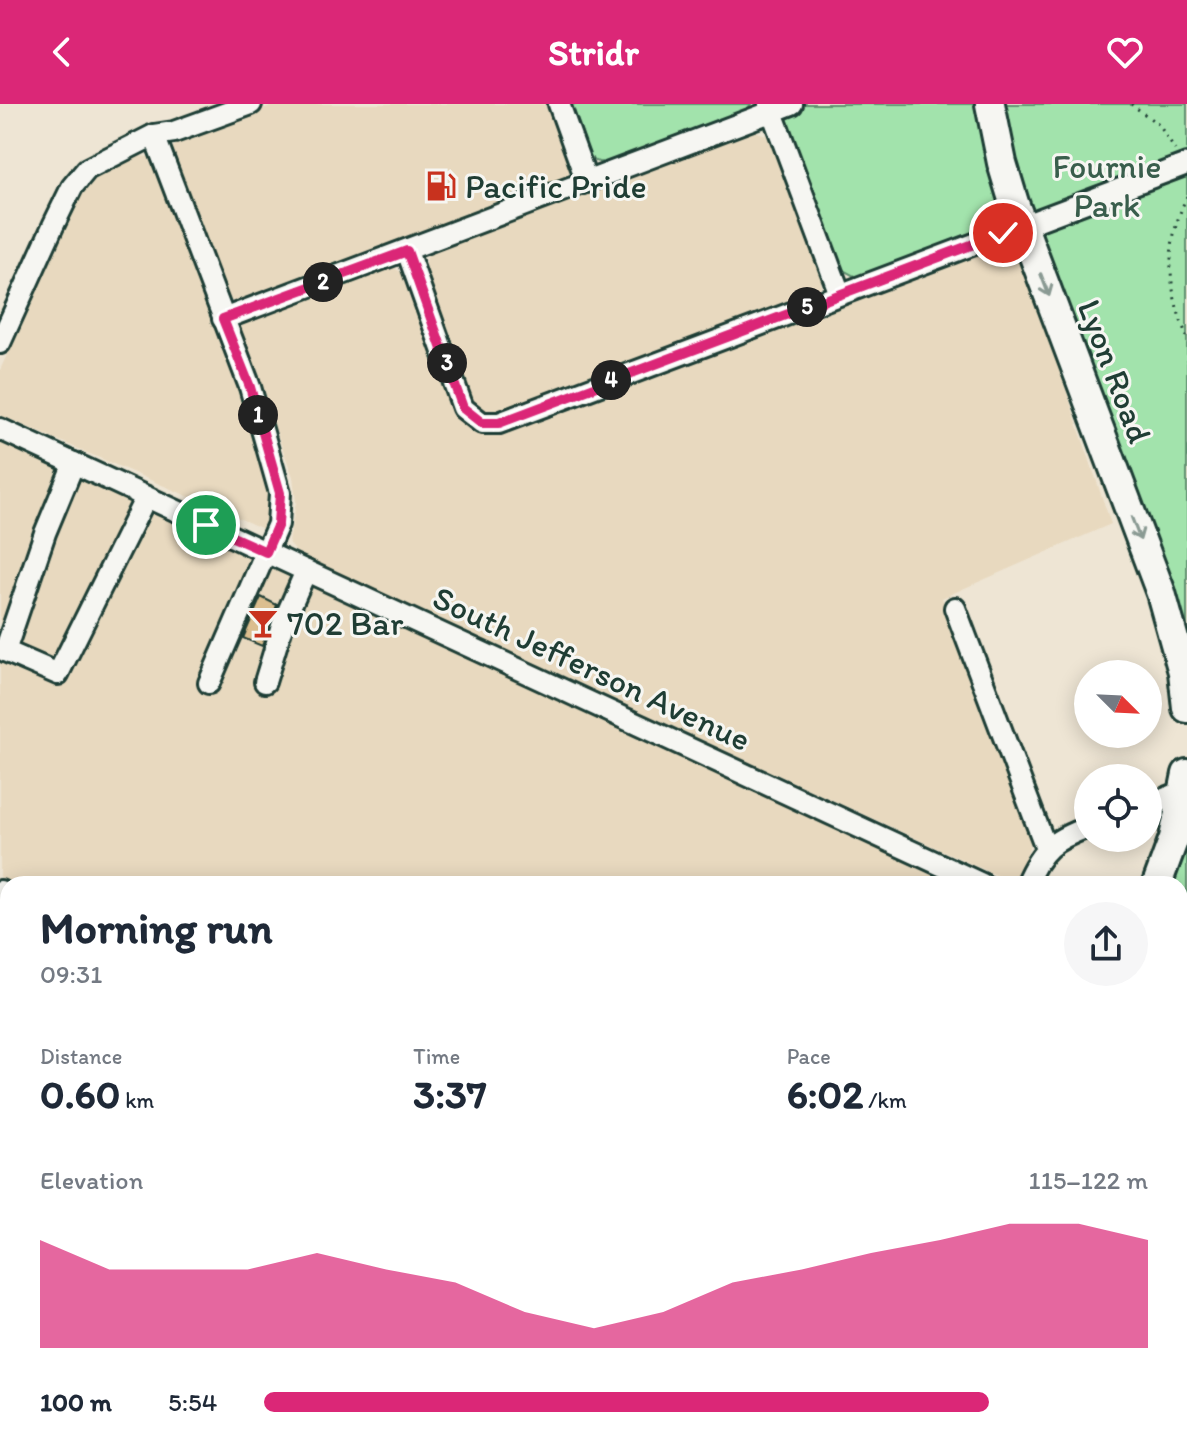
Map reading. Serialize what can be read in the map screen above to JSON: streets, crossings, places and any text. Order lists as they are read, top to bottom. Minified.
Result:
{"streets":{"highway":["Lyon Road"],"street":["South Jefferson Avenue"]},"one_way":["Lyon Road"],"parks":["Fournie Park"],"places":{"fuel station":["Pacific Pride"],"bar":["702 Bar"]},"north":"bottom right","page":{"header":"Stridr","pins":["2","5","3","4","1"],"heading":["Morning run","09:31"],"stats":[["Distance","0.60 km"],["Time","3:37"],["Pace","6:02 /km"]],"chart":["Elevation","115–122 m"],"list":[{"name":"100 m","note":"5:54"}]}}
